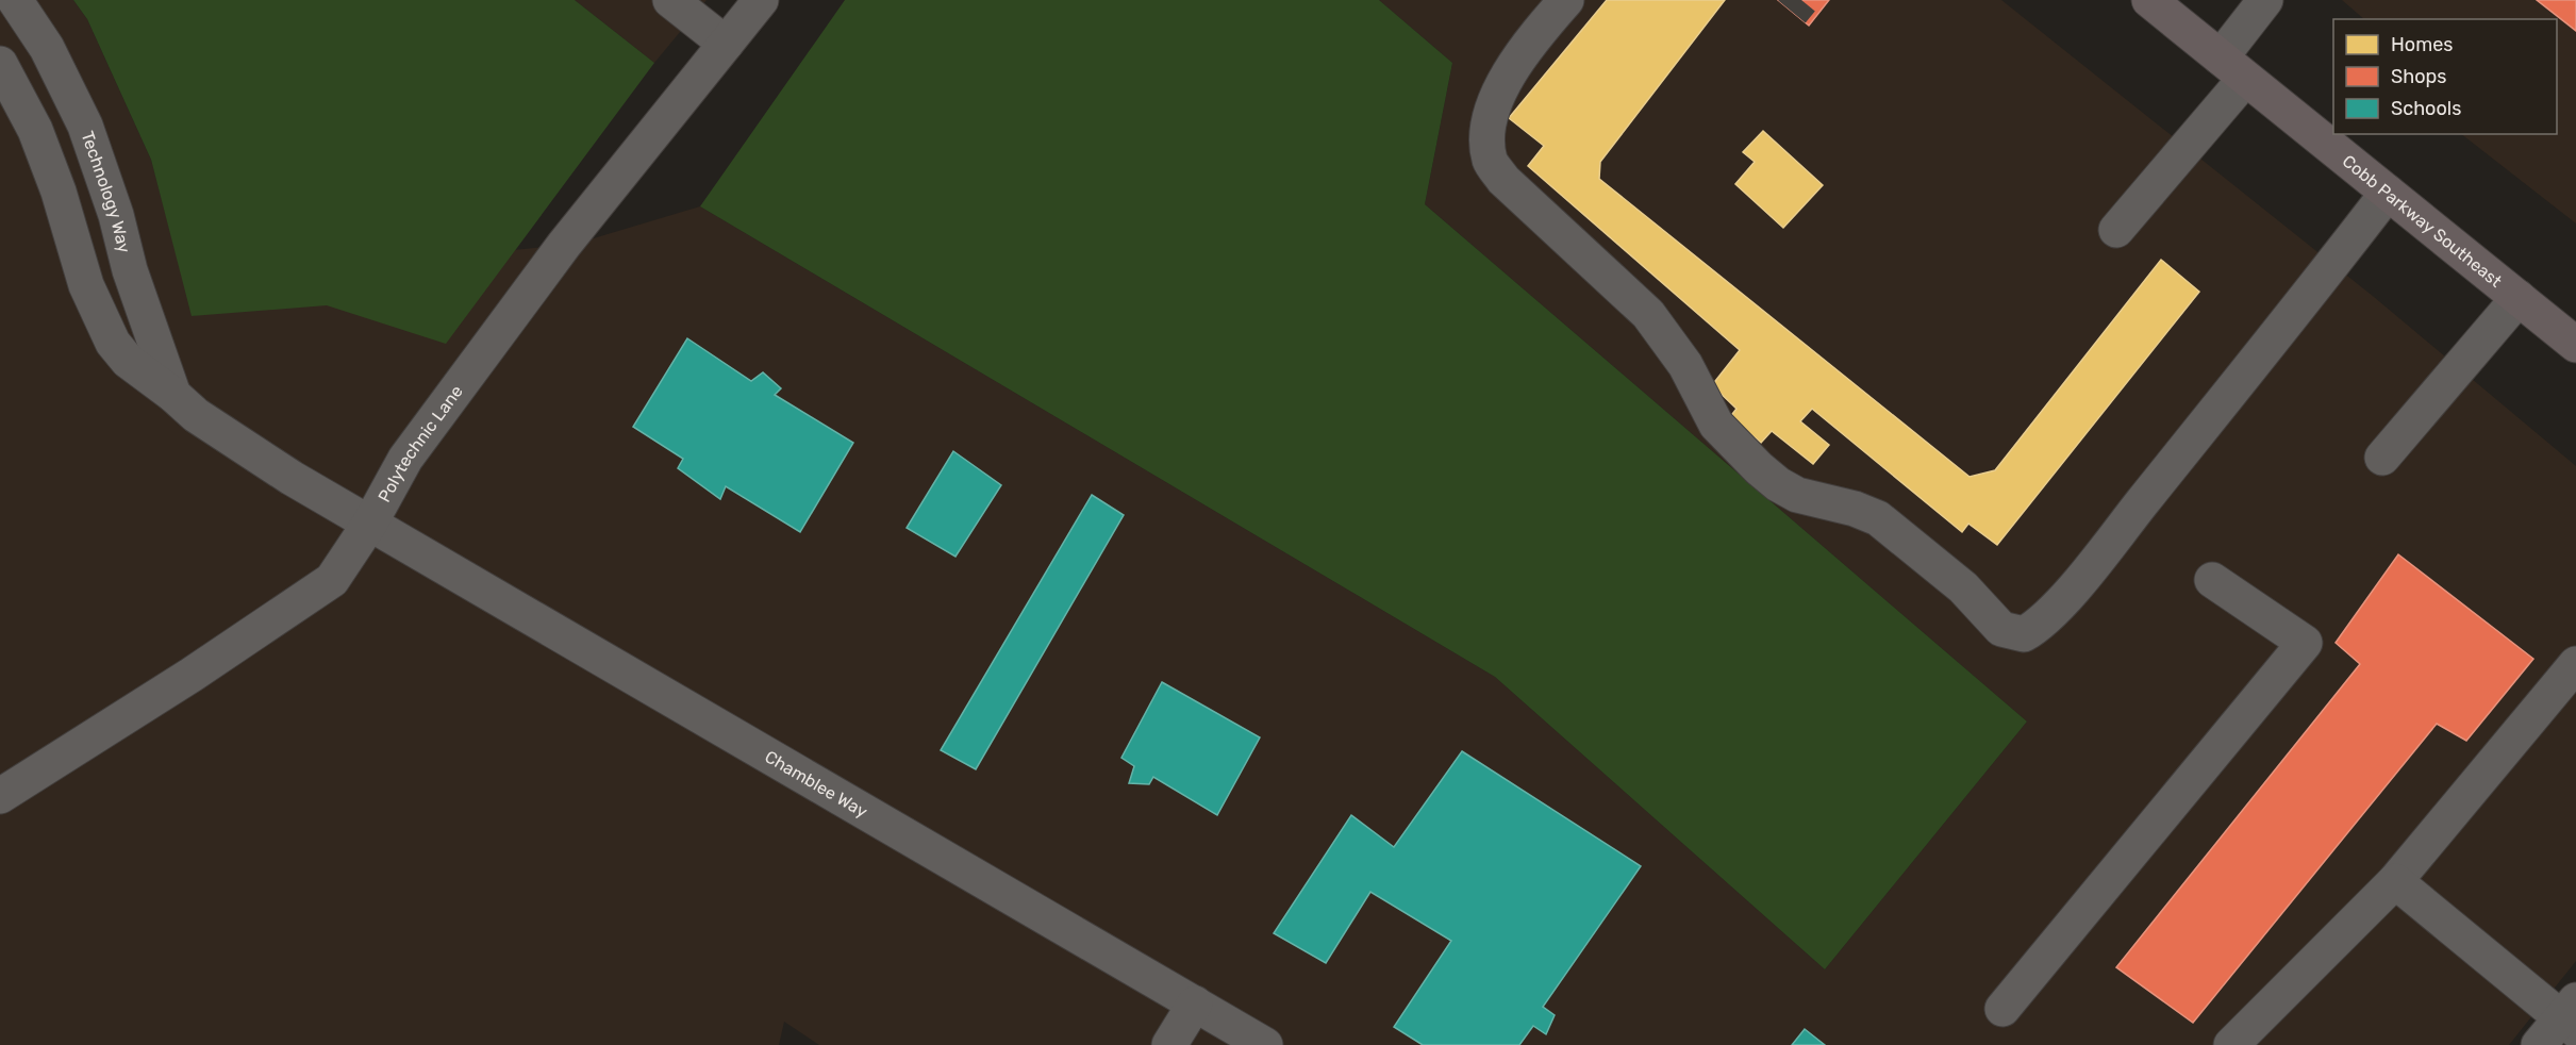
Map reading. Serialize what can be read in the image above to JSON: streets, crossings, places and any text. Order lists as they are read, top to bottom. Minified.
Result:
{"streets":{"main road":["Cobb Parkway Southeast"],"street":["Technology Way","Polytechnic Lane","Chamblee Way"]},"crossings":[["Polytechnic Lane","Chamblee Way"]],"legend":["Homes","Shops","Schools"]}
